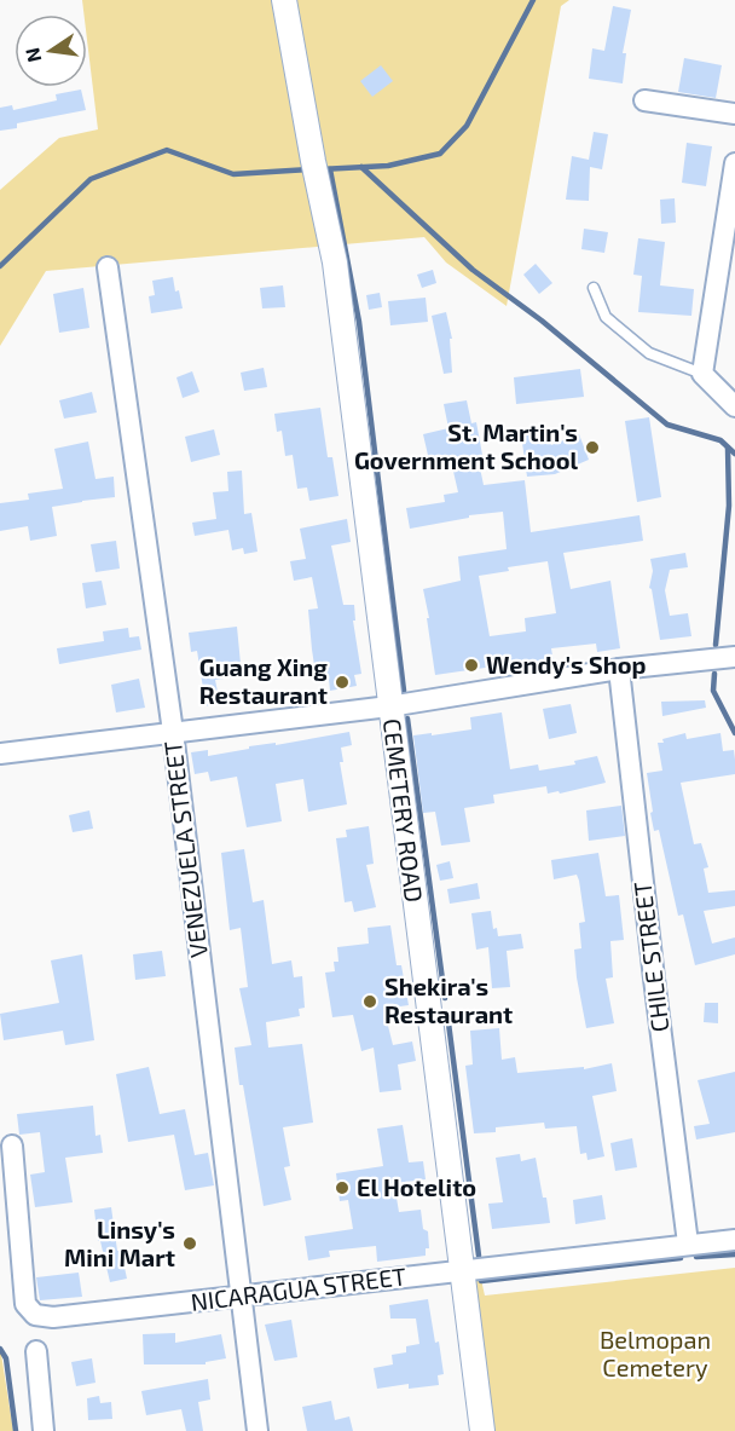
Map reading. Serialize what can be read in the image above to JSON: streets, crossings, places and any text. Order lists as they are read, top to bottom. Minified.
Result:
{"streets":{"street":["CEMETERY ROAD","VENEZUELA STREET","CHILE STREET","NICARAGUA STREET"]},"crossings":[["CEMETERY ROAD","NICARAGUA STREET"],["VENEZUELA STREET","NICARAGUA STREET"],["CHILE STREET","NICARAGUA STREET"]],"parks":["Belmopan Cemetery"],"places":["St. Martin's Government School","Wendy's Shop","Guang Xing Restaurant","Shekira's Restaurant","El Hotelito","Linsy's Mini Mart"],"north":"left"}
